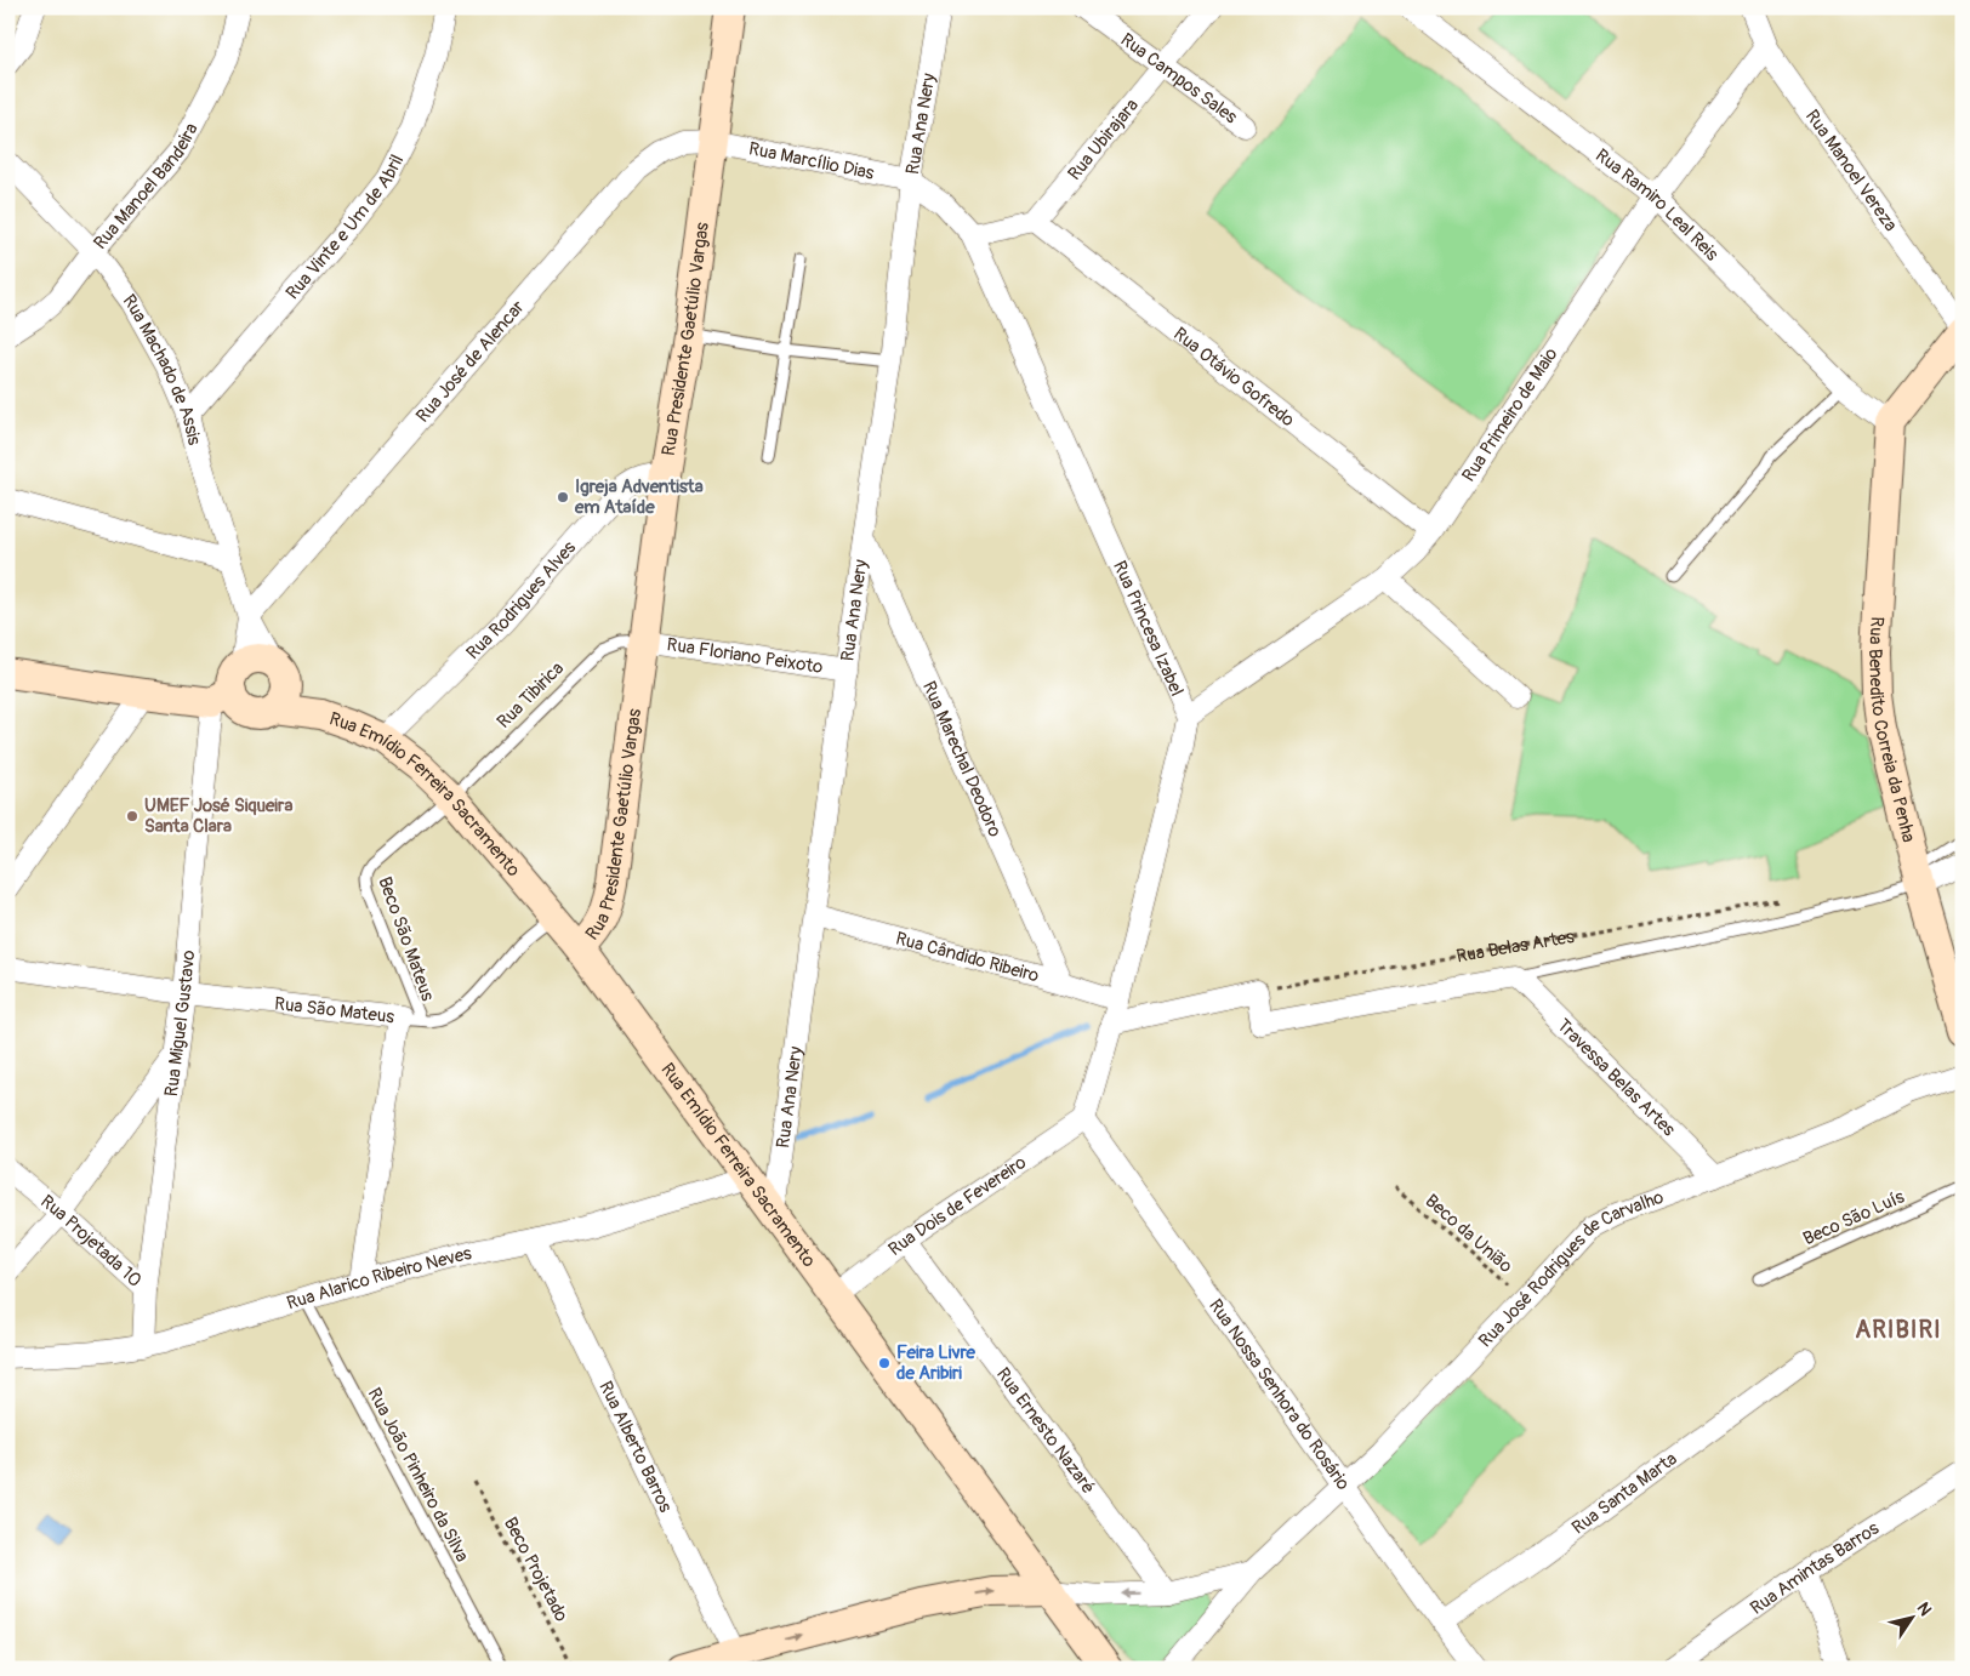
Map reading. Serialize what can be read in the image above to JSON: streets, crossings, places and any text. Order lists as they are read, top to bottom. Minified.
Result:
{"streets":{"street":["Rua Campos Sales","Rua Ana Nery","Rua Ubirajara","Rua Marcílio Dias","Rua Manoel Vereza","Rua Manoel Bandeira","Rua Ramiro Leal Reis","Rua Vinte e Um de Abril","Rua Presidente Gaetúlio Vargas","Rua José de Alencar","Rua Machado de Assis","Rua Otávio Gofredo","Rua Primeiro de Maio","Rua Rodrigues Alves","Rua Princesa Izabel","Rua Floriano Peixoto","Rua Benedito Correia da Penha","Rua Marechal Deodoro","Rua Emídio Ferreira Sacramento","Rua Belas Artes","Rua Cândido Ribeiro","Rua São Mateus","Rua Miguel Gustavo","Travessa Belas Artes","Rua Dois de Fevereiro","Rua Projetada 10","Rua José Rodrigues de Carvalho","Rua Alarico Ribeiro Neves","Rua Nossa Senhora do Rosário","Rua Ernesto Nazaré","Rua Alberto Barros","Rua Santa Marta","Rua Amintas Barros"],"lane":["Rua Tibirica","Beco São Mateus","Beco São Luís","Rua João Pinheiro da Silva"],"path":["Beco da União","Beco Projetado"]},"crossings":[["Rua Campos Sales","Rua Ubirajara"],["Rua Ana Nery","Rua Marcílio Dias"],["Rua Ana Nery","Rua Princesa Izabel"],["Rua Ana Nery","Rua Floriano Peixoto"],["Rua Ana Nery","Rua Marechal Deodoro"],["Rua Ana Nery","Rua Emídio Ferreira Sacramento"],["Rua Ana Nery","Rua Cândido Ribeiro"],["Rua Ubirajara","Rua Otávio Gofredo"],["Rua Marcílio Dias","Rua Presidente Gaetúlio Vargas"],["Rua Marcílio Dias","Rua José de Alencar"],["Rua Marcílio Dias","Rua Princesa Izabel"],["Rua Manoel Vereza","Rua Primeiro de Maio"],["Rua Manoel Bandeira","Rua Machado de Assis"],["Rua Ramiro Leal Reis","Rua Primeiro de Maio"],["Rua Ramiro Leal Reis","Rua Benedito Correia da Penha"],["Rua Vinte e Um de Abril","Rua Machado de Assis"],["Rua Presidente Gaetúlio Vargas","Rua José de Alencar"],["Rua Presidente Gaetúlio Vargas","Rua Rodrigues Alves"],["Rua Presidente Gaetúlio Vargas","Rua Floriano Peixoto"],["Rua Presidente Gaetúlio Vargas","Rua Tibirica"],["Rua Presidente Gaetúlio Vargas","Rua Emídio Ferreira Sacramento"],["Rua José de Alencar","Rua Machado de Assis"],["Rua Machado de Assis","Rua Emídio Ferreira Sacramento"],["Rua Machado de Assis","Rua Miguel Gustavo"],["Rua Otávio Gofredo","Rua Primeiro de Maio"],["Rua Primeiro de Maio","Rua Princesa Izabel"],["Rua Rodrigues Alves","Rua Emídio Ferreira Sacramento"],["Rua Princesa Izabel","Rua Cândido Ribeiro"],["Rua Princesa Izabel","Rua Dois de Fevereiro"],["Rua Princesa Izabel","Rua Nossa Senhora do Rosário"],["Rua Floriano Peixoto","Rua Tibirica"],["Rua Tibirica","Rua Emídio Ferreira Sacramento"],["Rua Tibirica","Beco São Mateus"],["Rua Benedito Correia da Penha","Rua Belas Artes"],["Rua Marechal Deodoro","Rua Cândido Ribeiro"],["Rua Emídio Ferreira Sacramento","Beco São Mateus"],["Rua Emídio Ferreira Sacramento","Rua Miguel Gustavo"],["Rua Emídio Ferreira Sacramento","Rua Dois de Fevereiro"],["Rua Emídio Ferreira Sacramento","Rua José Rodrigues de Carvalho"],["Rua Emídio Ferreira Sacramento","Rua Alarico Ribeiro Neves"],["Beco São Mateus","Rua São Mateus"],["Rua Belas Artes","Travessa Belas Artes"],["Rua São Mateus","Rua Miguel Gustavo"],["Rua São Mateus","Rua Alarico Ribeiro Neves"],["Rua Miguel Gustavo","Rua Projetada 10"],["Rua Miguel Gustavo","Rua Alarico Ribeiro Neves"],["Travessa Belas Artes","Rua José Rodrigues de Carvalho"],["Rua Dois de Fevereiro","Rua Nossa Senhora do Rosário"],["Rua Dois de Fevereiro","Rua Ernesto Nazaré"],["Beco da União","Rua José Rodrigues de Carvalho"],["Rua José Rodrigues de Carvalho","Rua Nossa Senhora do Rosário"],["Rua José Rodrigues de Carvalho","Rua Ernesto Nazaré"],["Rua Alarico Ribeiro Neves","Rua Alberto Barros"],["Rua Alarico Ribeiro Neves","Rua João Pinheiro da Silva"],["Rua Nossa Senhora do Rosário","Rua Santa Marta"]],"districts":["ARIBIRI"],"places":["Igreja Adventista em Ataíde","UMEF José Siqueira Santa Clara","Feira Livre de Aribiri"],"north":"top right"}
